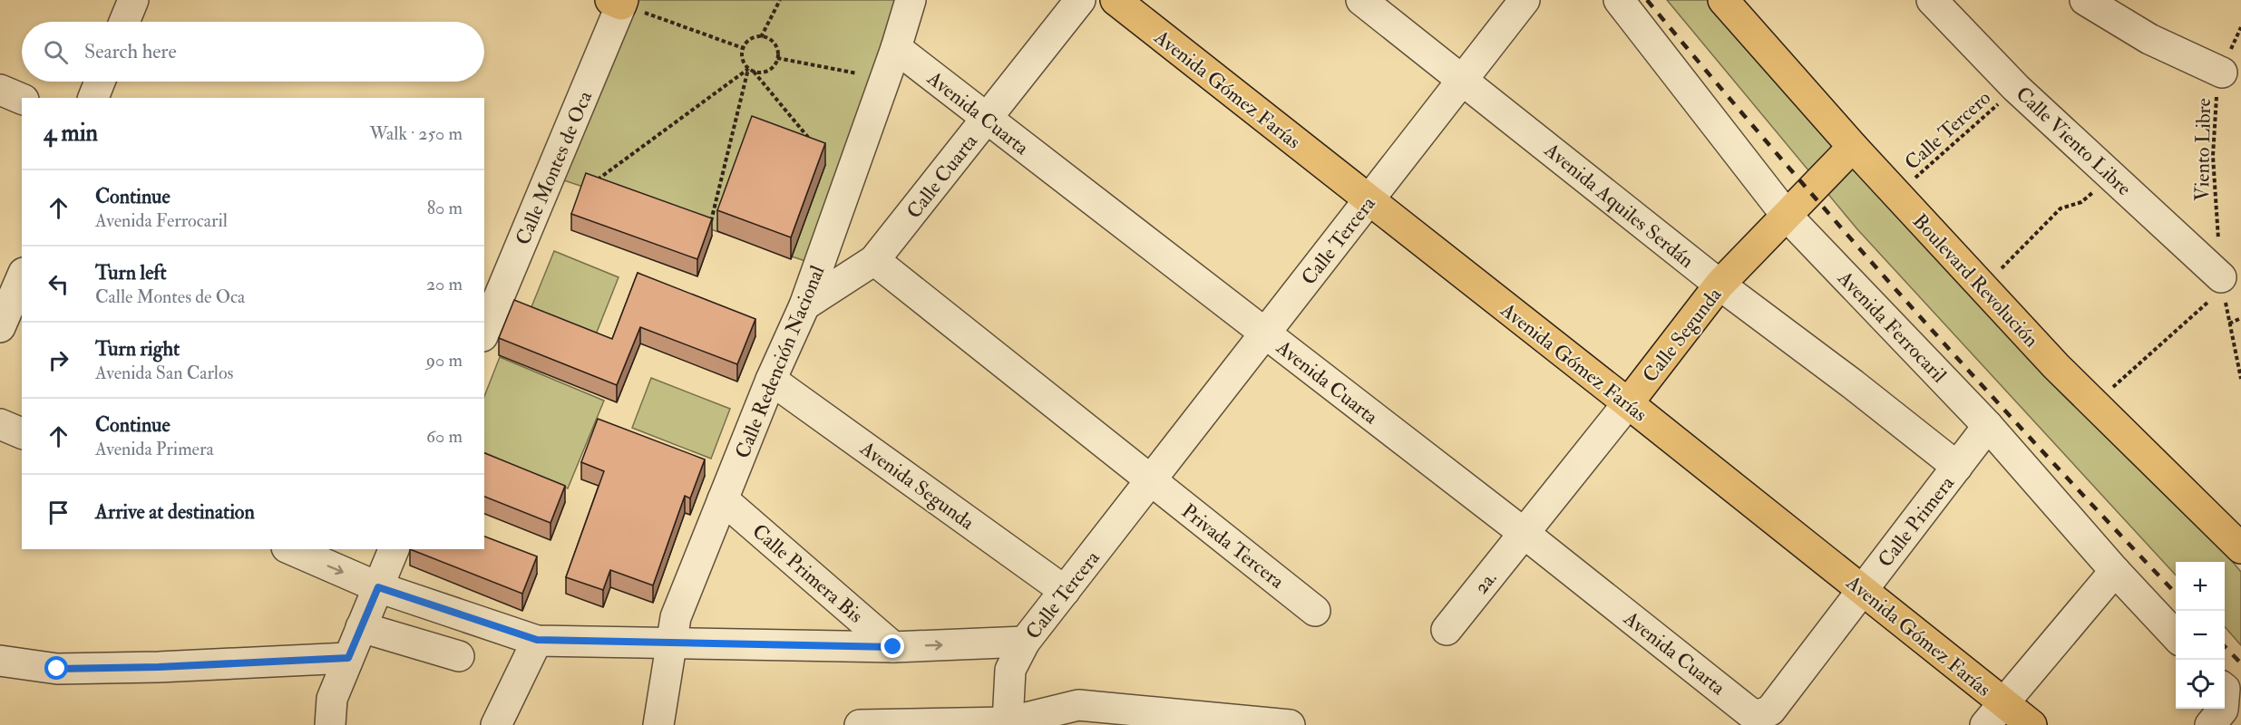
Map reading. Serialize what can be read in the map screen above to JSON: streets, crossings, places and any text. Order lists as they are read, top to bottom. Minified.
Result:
{"streets":{"main road":["Avenida Gómez Farías","Boulevard Revolución","Calle Segunda"],"street":["Avenida Cuarta","Calle Viento Libre","Calle Montes de Oca","Calle Cuarta","Avenida Aquiles Serdán","Calle Tercera","Avenida Ferrocaril","Calle Redención Nacional","Avenida Segunda","Calle Primera","Privada Tercera","Calle Primera Bis","2a."],"path":["Calle Tercero","Viento Libre"]},"crossings":[["Avenida Gómez Farías","Calle Tercera"],["Avenida Gómez Farías","Calle Segunda"],["Avenida Gómez Farías","Calle Primera"],["Avenida Cuarta","Calle Cuarta"],["Avenida Cuarta","Calle Tercera"],["Avenida Cuarta","Calle Segunda"],["Avenida Cuarta","Calle Redención Nacional"],["Avenida Cuarta","Calle Primera"],["Avenida Cuarta","2a."],["Calle Tercero","Calle Viento Libre"],["Calle Tercero","Boulevard Revolución"],["Calle Viento Libre","Viento Libre"],["Calle Cuarta","Calle Redención Nacional"],["Avenida Aquiles Serdán","Calle Tercera"],["Avenida Aquiles Serdán","Calle Segunda"],["Avenida Aquiles Serdán","Calle Primera"],["Calle Tercera","Avenida Segunda"],["Calle Tercera","Privada Tercera"],["Boulevard Revolución","Calle Segunda"],["Avenida Ferrocaril","Calle Segunda"],["Avenida Ferrocaril","Calle Primera"],["Calle Segunda","2a."],["Calle Redención Nacional","Avenida Segunda"],["Calle Redención Nacional","Calle Primera Bis"]],"page":{"search":"Search here","heading":["4 min","Walk · 250 m"],"list":[["Continue","Avenida Ferrocaril","80 m"],["Turn left","Calle Montes de Oca","20 m"],["Turn right","Avenida San Carlos","90 m"],["Continue","Avenida Primera","60 m"],"Arrive at destination"],"map_buttons":["+","−"]}}
